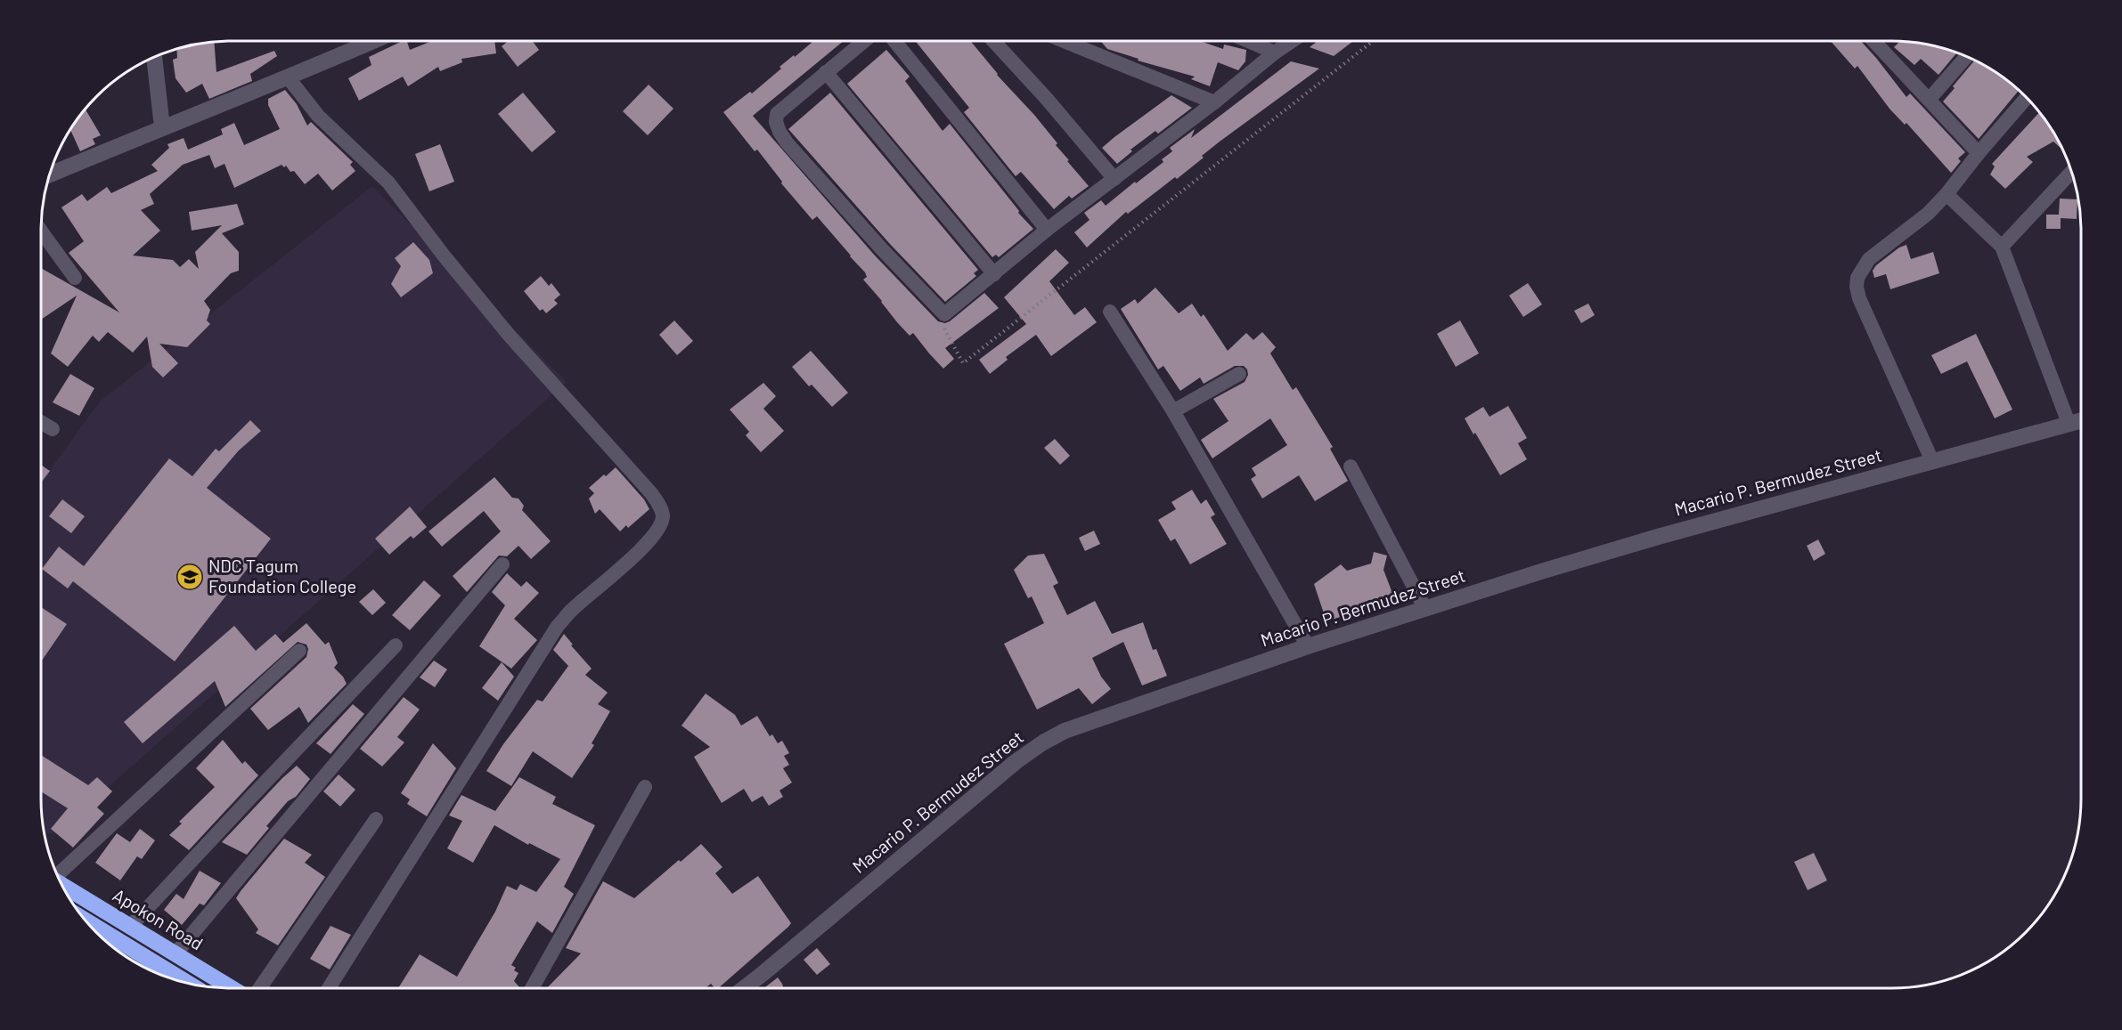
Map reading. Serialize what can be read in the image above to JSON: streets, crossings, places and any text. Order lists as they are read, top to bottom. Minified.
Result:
{"streets":{"highway":["Apokon Road"],"main road":["Macario P. Bermudez Street"]},"places":{"school or university":["NDC Tagum Foundation College"]}}
